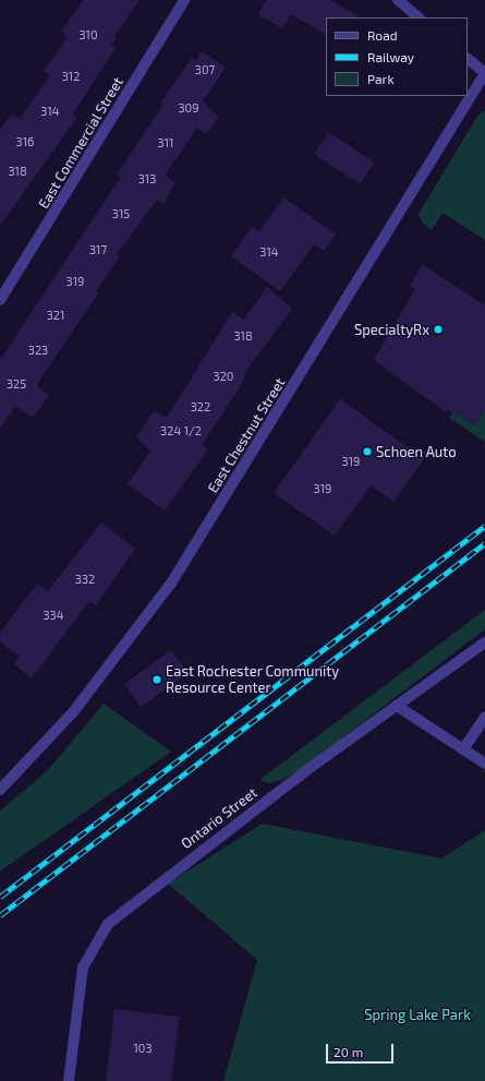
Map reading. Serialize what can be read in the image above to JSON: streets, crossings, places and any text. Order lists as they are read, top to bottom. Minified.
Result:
{"streets":{"street":["East Commercial Street","East Chestnut Street","Ontario Street"]},"parks":["Spring Lake Park"],"places":["SpecialtyRx","Schoen Auto","East Rochester Community Resource Center"],"house_numbers":["310","307","312","309","314","316","311","318","313","315","317","314","319","321","318","323","320","325","322","324 1/2","319","319","332","334","103"],"legend":["Road","Railway","Park"],"scale_bar":"20 m"}
